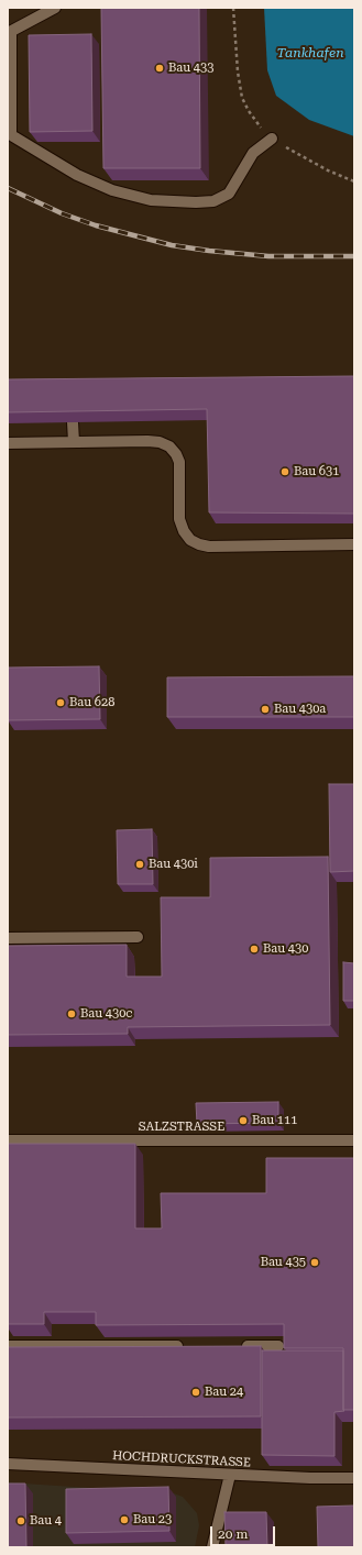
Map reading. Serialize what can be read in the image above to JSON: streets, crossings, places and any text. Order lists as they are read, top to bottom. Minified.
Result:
{"streets":{"street":["SALZSTRASSE","HOCHDRUCKSTRASSE"]},"water":["Tankhafen"],"places":["Bau 433","Bau 631","Bau 628","Bau 430a","Bau 430i","Bau 430","Bau 430c","Bau 111","Bau 435","Bau 24","Bau 23","Bau 4"],"scale_bar":"20 m"}
